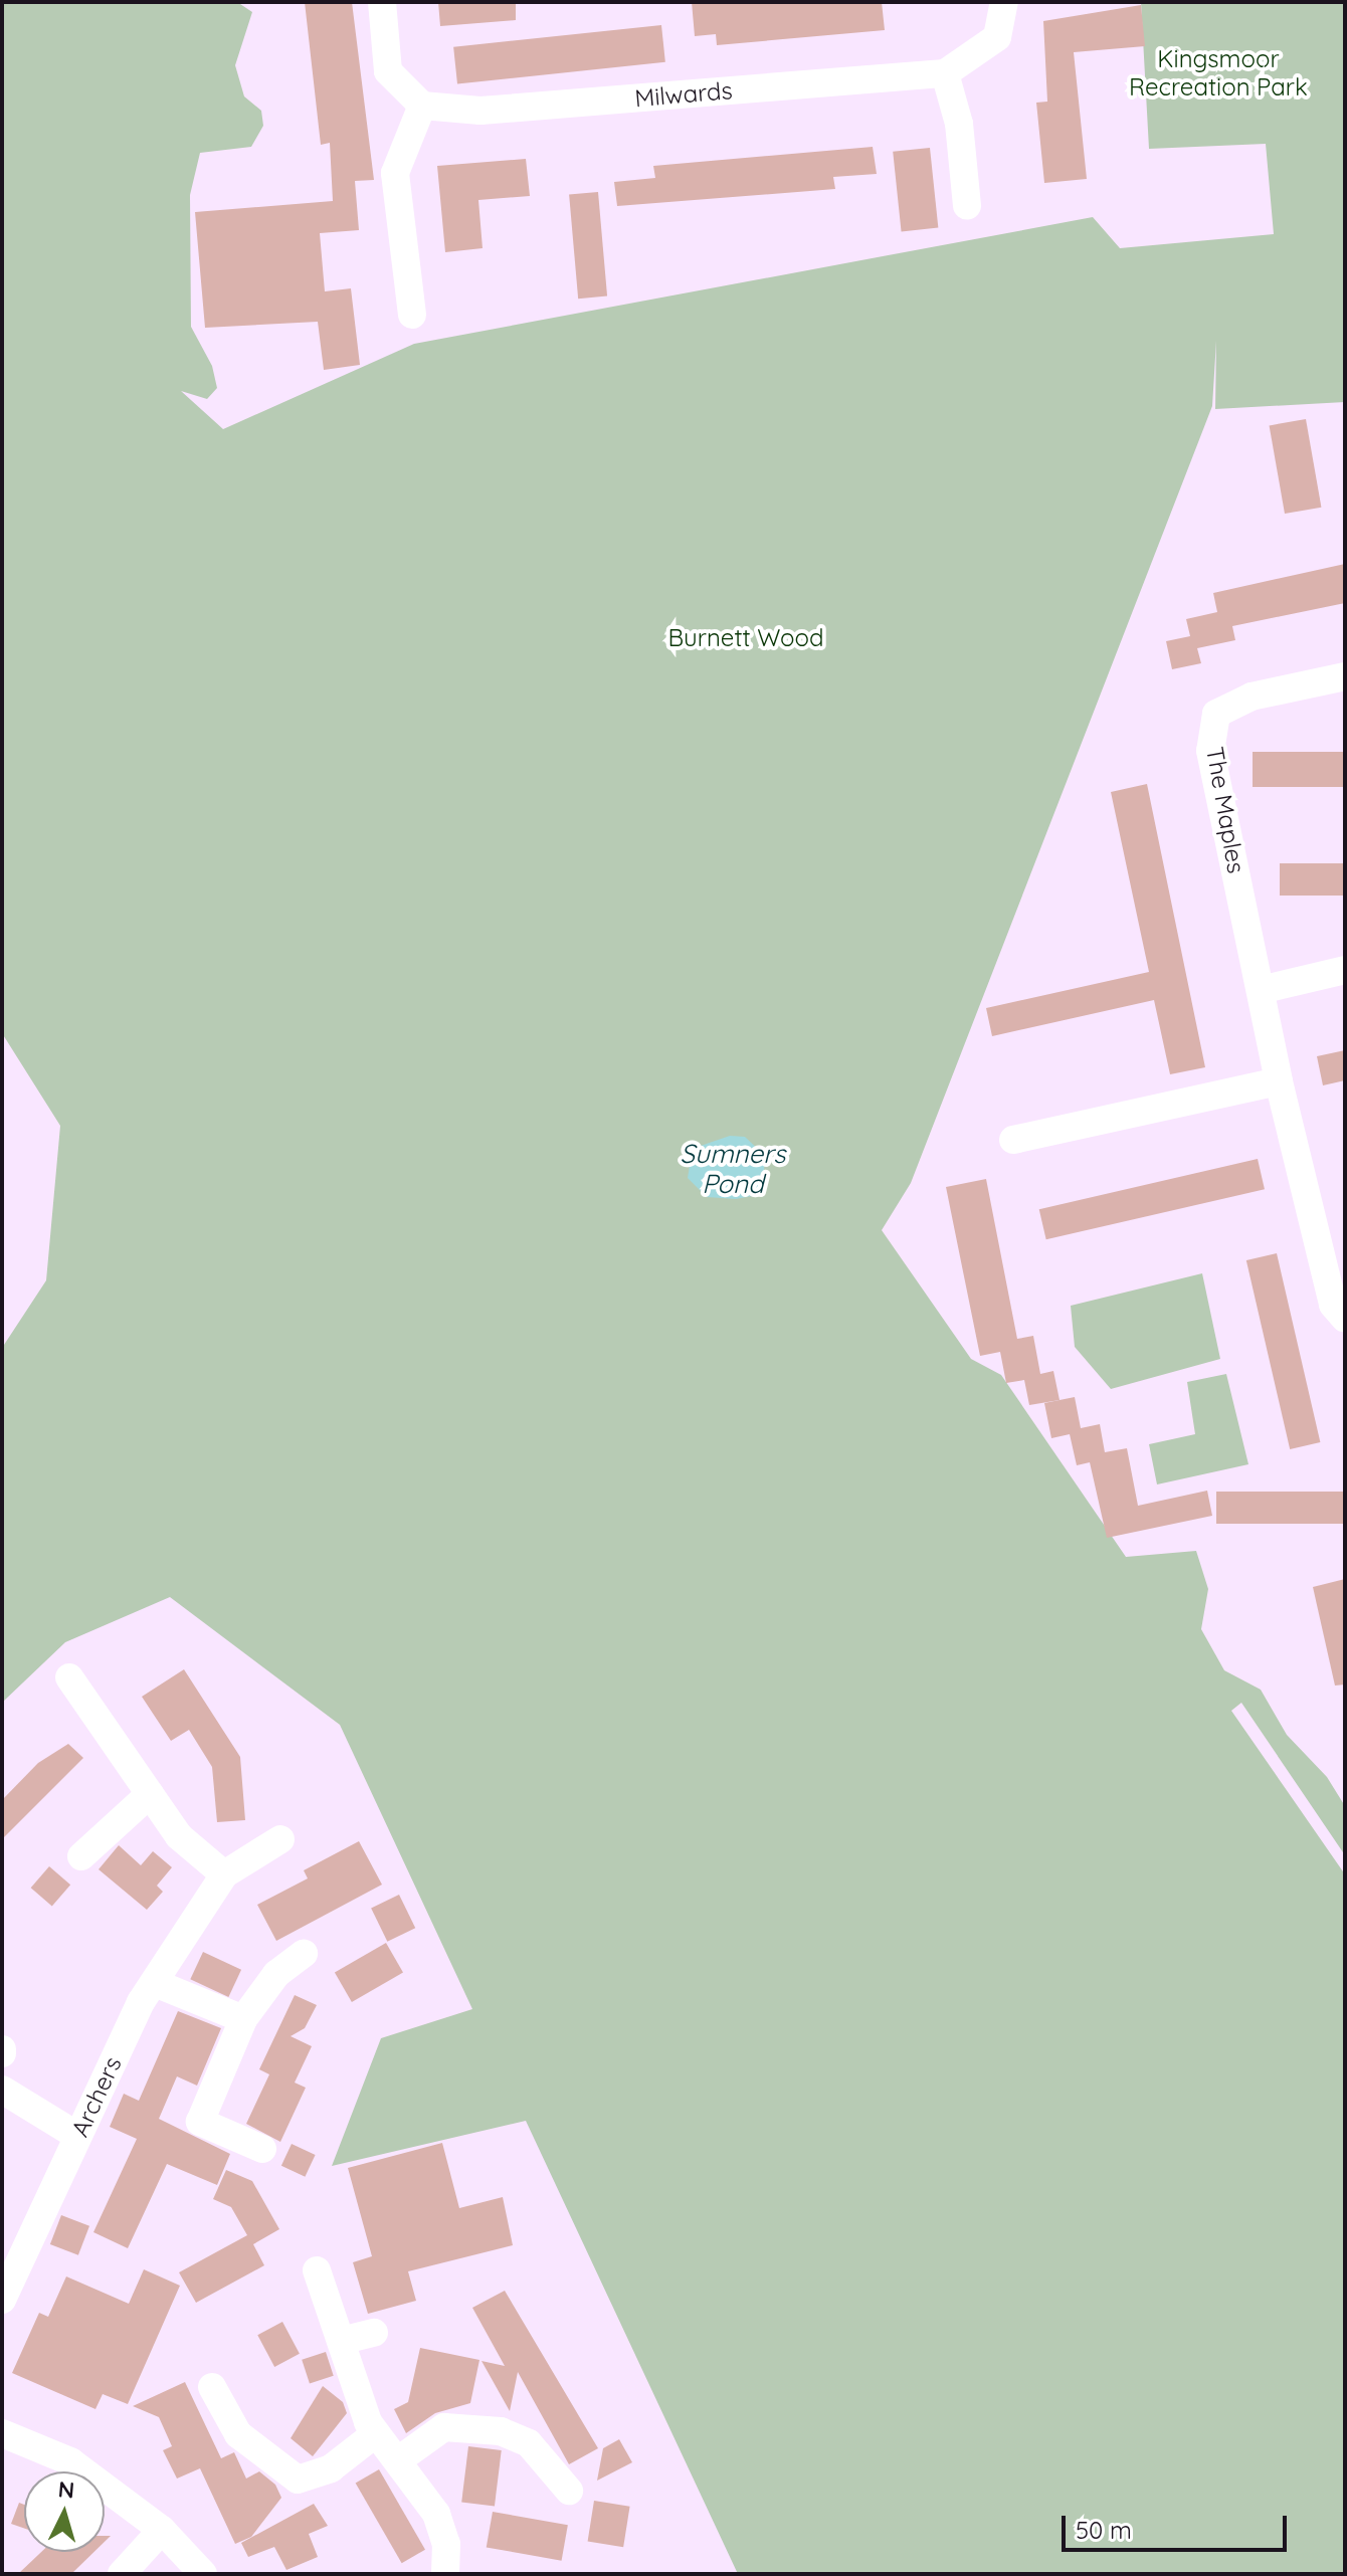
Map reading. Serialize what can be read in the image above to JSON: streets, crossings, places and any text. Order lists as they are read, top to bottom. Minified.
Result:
{"streets":{"street":["Milwards","The Maples","Archers"]},"water":["Sumners Pond"],"parks":["Kingsmoor Recreation Park","Burnett Wood"],"scale_bar":"50 m","north":"top"}
